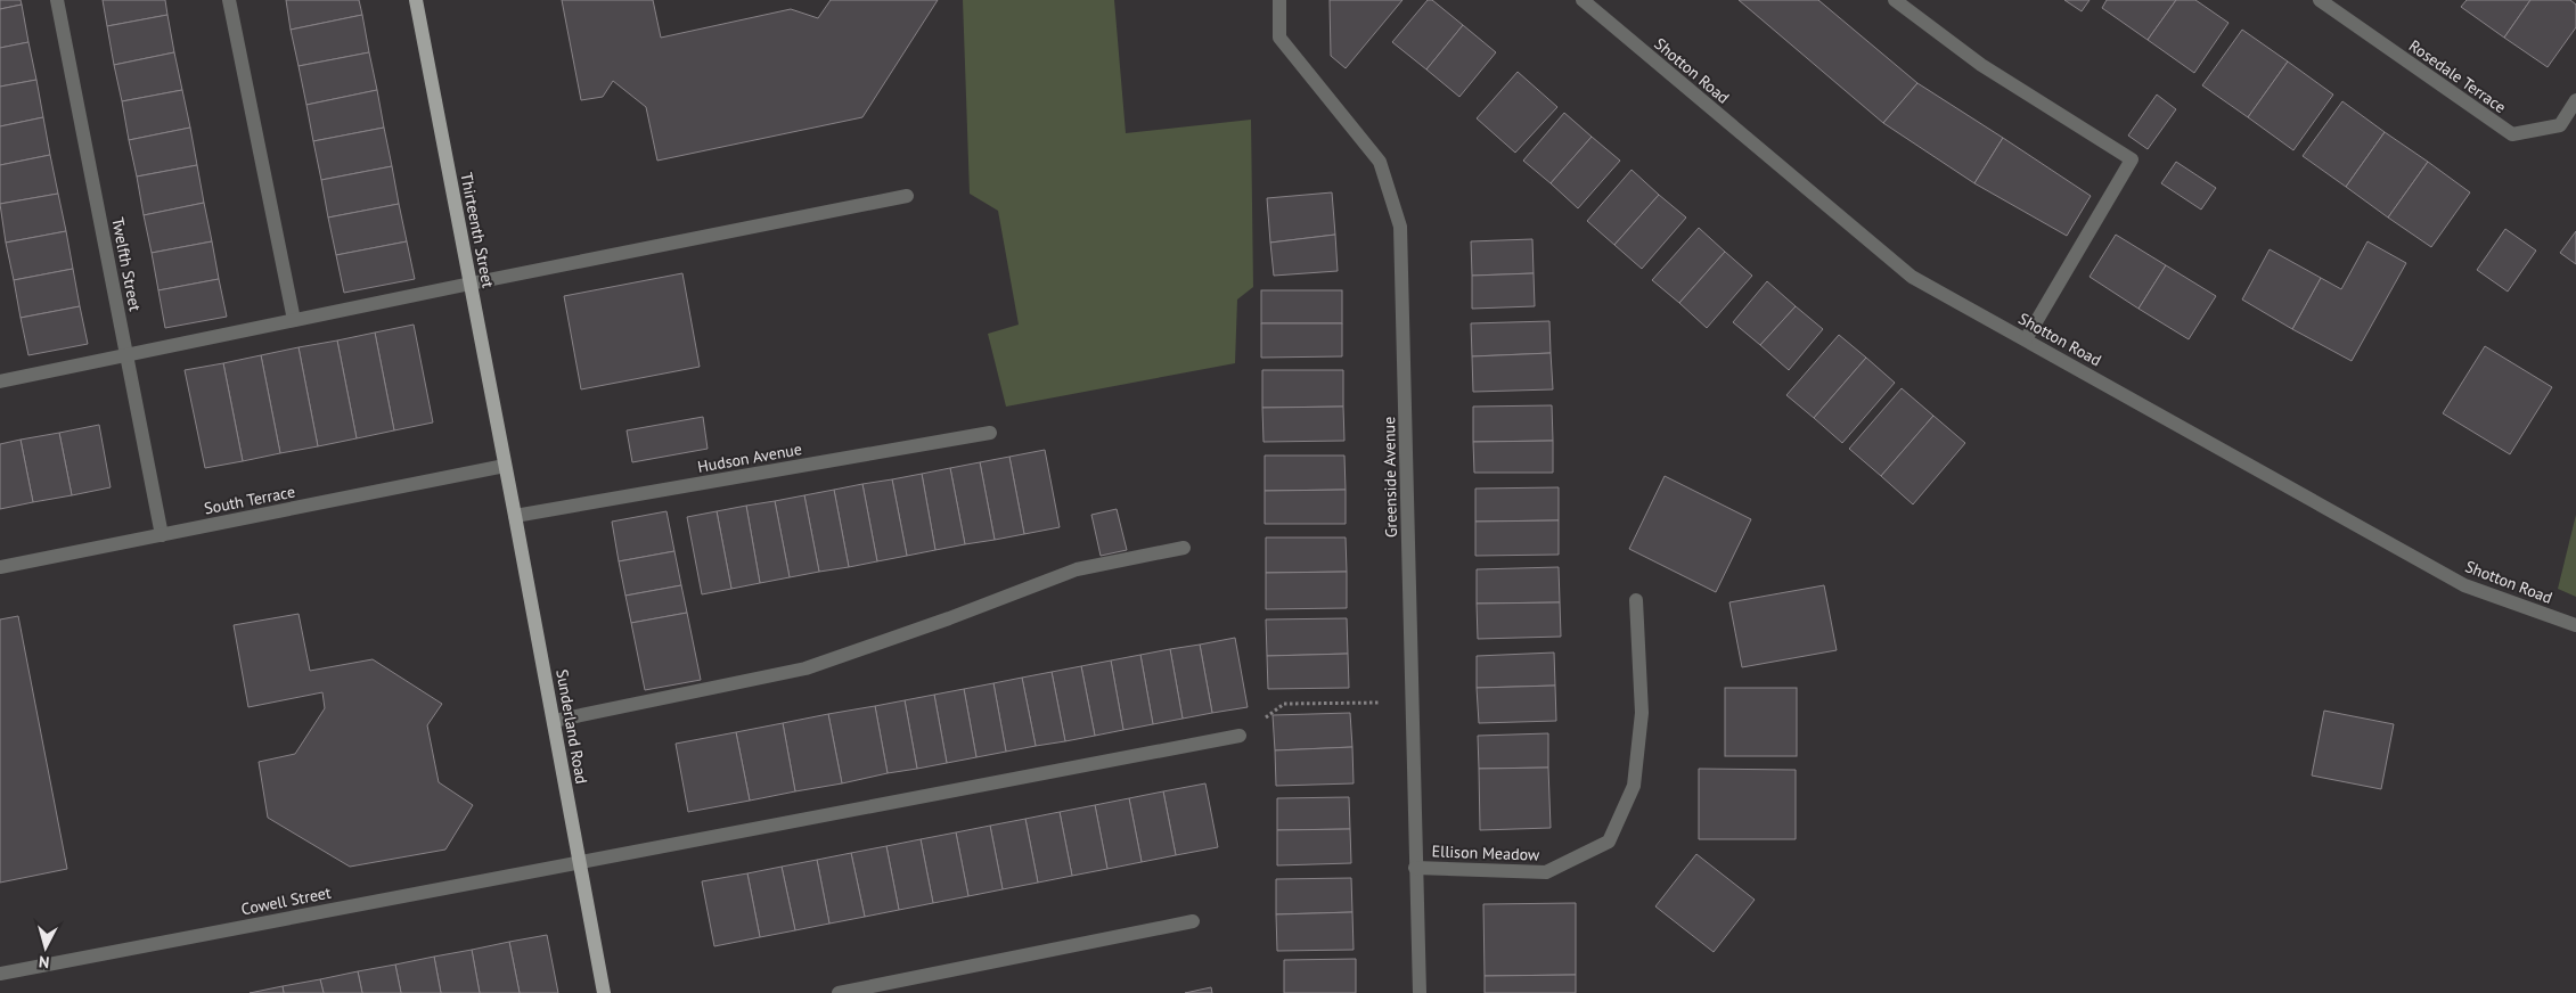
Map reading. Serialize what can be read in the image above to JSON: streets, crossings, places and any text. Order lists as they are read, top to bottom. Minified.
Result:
{"streets":{"main road":["Thirteenth Street","Sunderland Road"],"street":["Shotton Road","Rosedale Terrace","Twelfth Street","Hudson Avenue","Greenside Avenue","South Terrace","Ellison Meadow","Cowell Street"]},"crossings":[["Thirteenth Street","South Terrace"],["Thirteenth Street","Sunderland Road"],["Twelfth Street","South Terrace"],["Hudson Avenue","Sunderland Road"],["Greenside Avenue","Ellison Meadow"],["South Terrace","Sunderland Road"],["Sunderland Road","Cowell Street"]],"north":"bottom"}
